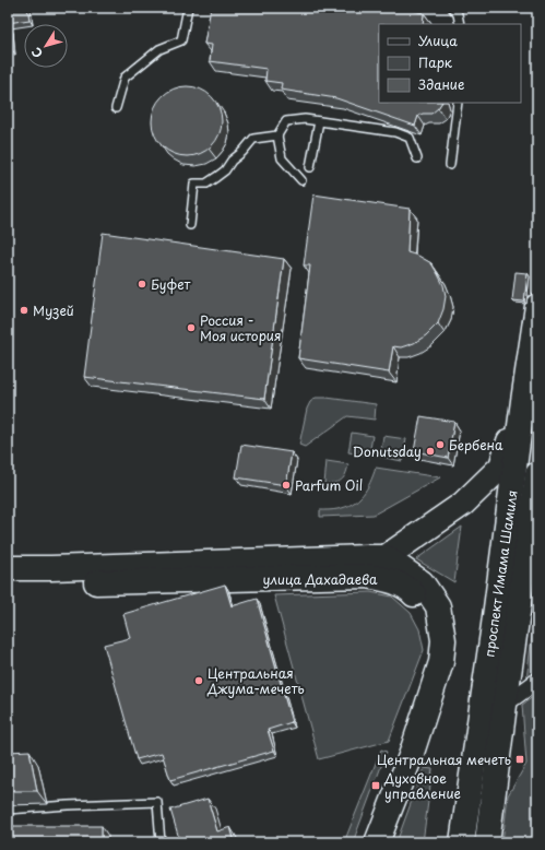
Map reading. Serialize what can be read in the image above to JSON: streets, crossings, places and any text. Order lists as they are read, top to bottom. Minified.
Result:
{"streets":{"main road":["проспект Имама Шамиля","улица Дахадаева"]},"crossings":[["проспект Имама Шамиля","улица Дахадаева"]],"places":{"other":["Буфет","Музей","Россия - Моя история","Бербена","Donutsday","Parfum Oil","Центральная Джума-мечеть"],"transit":["Центральная мечеть","Духовное управление"]},"legend":["Улица","Парк","Здание"],"north":"bottom left"}
